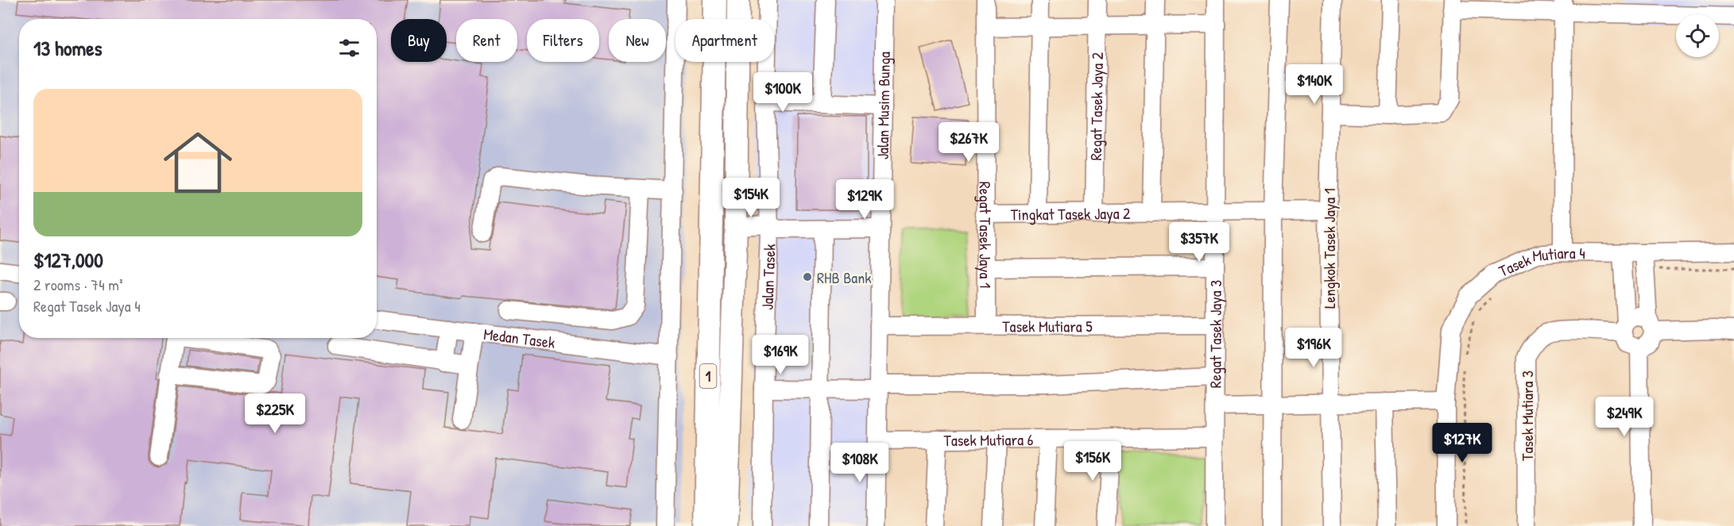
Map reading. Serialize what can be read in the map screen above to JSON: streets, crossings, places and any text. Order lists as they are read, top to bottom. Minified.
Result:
{"streets":{"main road":["1"],"street":["Jalan Musim Bunga","Regat Tasek Jaya 2","Tingkat Tasek Jaya 2","Regat Tasek Jaya 1","Lengkok Tasek Jaya 1","Tasek Mutiara 4","Jalan Tasek","Tasek Mutiara 5","Regat Tasek Jaya 3","Medan Tasek","Tasek Mutiara 3","Tasek Mutiara 6"]},"crossings":[["Jalan Musim Bunga","Tasek Mutiara 5"],["Jalan Musim Bunga","Tasek Mutiara 6"],["Regat Tasek Jaya 2","Tingkat Tasek Jaya 2"],["Tingkat Tasek Jaya 2","Regat Tasek Jaya 1"],["Tingkat Tasek Jaya 2","Lengkok Tasek Jaya 1"],["Tingkat Tasek Jaya 2","Regat Tasek Jaya 3"],["Regat Tasek Jaya 1","Tasek Mutiara 5"],["Tasek Mutiara 5","Regat Tasek Jaya 3"],["Regat Tasek Jaya 3","Tasek Mutiara 6"]],"places":["RHB Bank"],"page":{"chip":["Buy","Rent","Filters","New","Apartment"],"heading":"13 homes","price":["$140K","$100K","$267K","$154K","$129K","$357K","$196K","$169K","$225K","$249K","$127K","$156K","$108K"],"list":[{"name":"$127,000","note":"2 rooms · 74 m² · Regat Tasek Jaya 4"}]}}
